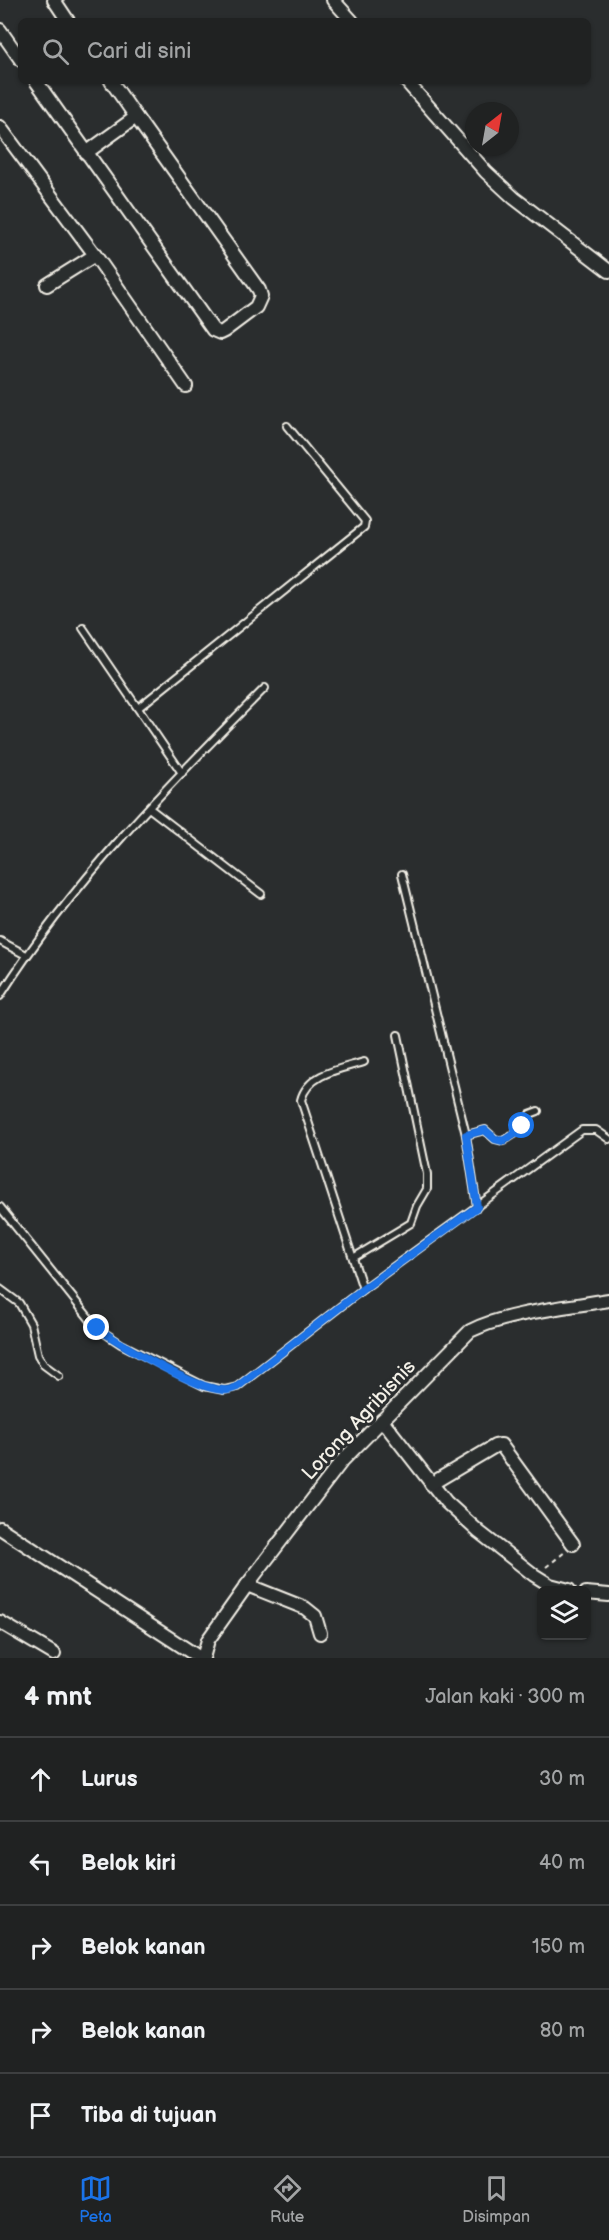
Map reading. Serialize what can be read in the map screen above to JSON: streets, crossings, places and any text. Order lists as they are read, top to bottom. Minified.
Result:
{"streets":{"street":["Lorong Agribisnis"]},"north":"top right","page":{"search":"Cari di sini","heading":["4 mnt","Jalan kaki · 300 m"],"list":[["Lurus","30 m"],["Belok kiri","40 m"],["Belok kanan","150 m"],["Belok kanan","80 m"],"Tiba di tujuan"],"nav":["Peta","Rute","Disimpan"]}}
